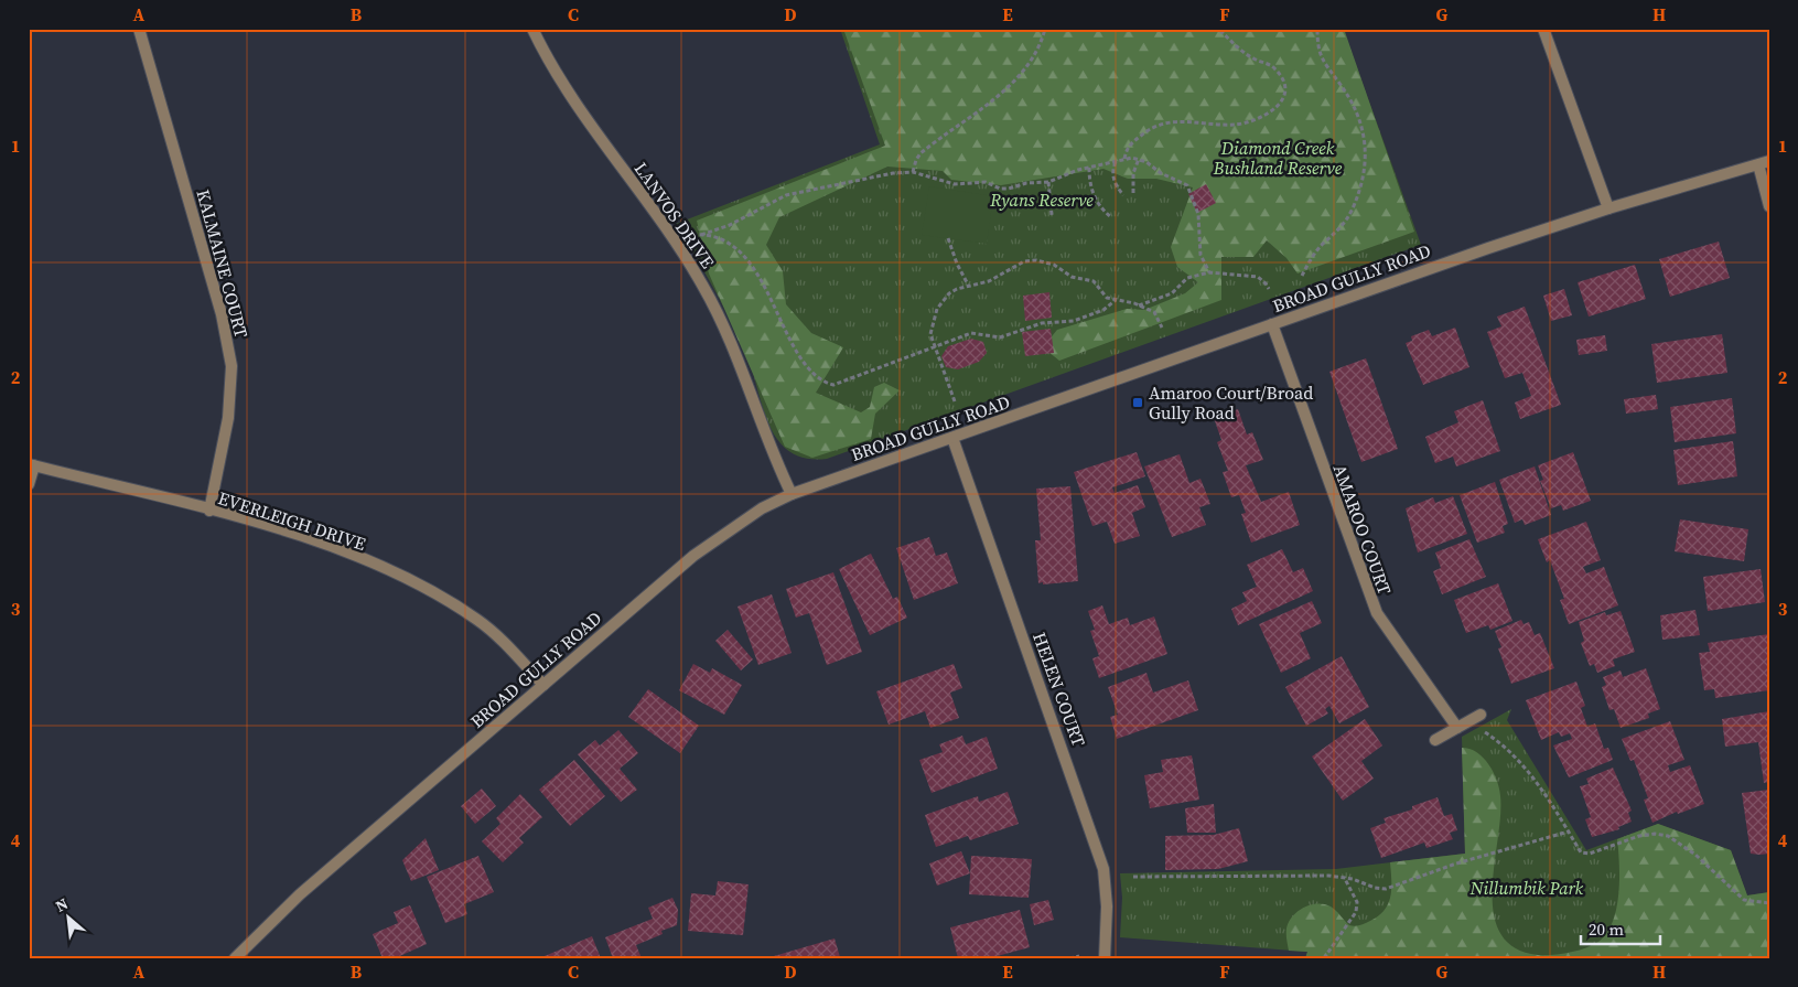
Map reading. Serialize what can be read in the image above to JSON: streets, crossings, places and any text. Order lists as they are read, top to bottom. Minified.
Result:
{"streets":{"street":["LANVOS DRIVE","KALMAINE COURT","BROAD GULLY ROAD","EVERLEIGH DRIVE","AMAROO COURT","HELEN COURT"]},"crossings":[["LANVOS DRIVE","BROAD GULLY ROAD"],["KALMAINE COURT","EVERLEIGH DRIVE"],["BROAD GULLY ROAD","EVERLEIGH DRIVE"],["BROAD GULLY ROAD","AMAROO COURT"],["BROAD GULLY ROAD","HELEN COURT"]],"parks":["Diamond Creek Bushland Reserve","Ryans Reserve","Nillumbik Park"],"places":{"transit":["Amaroo Court/Broad Gully Road"]},"scale_bar":"20 m","north":"top left","grid":{"columns":["A","B","C","D","E","F","G","H"],"rows":["1","2","3","4"]}}
